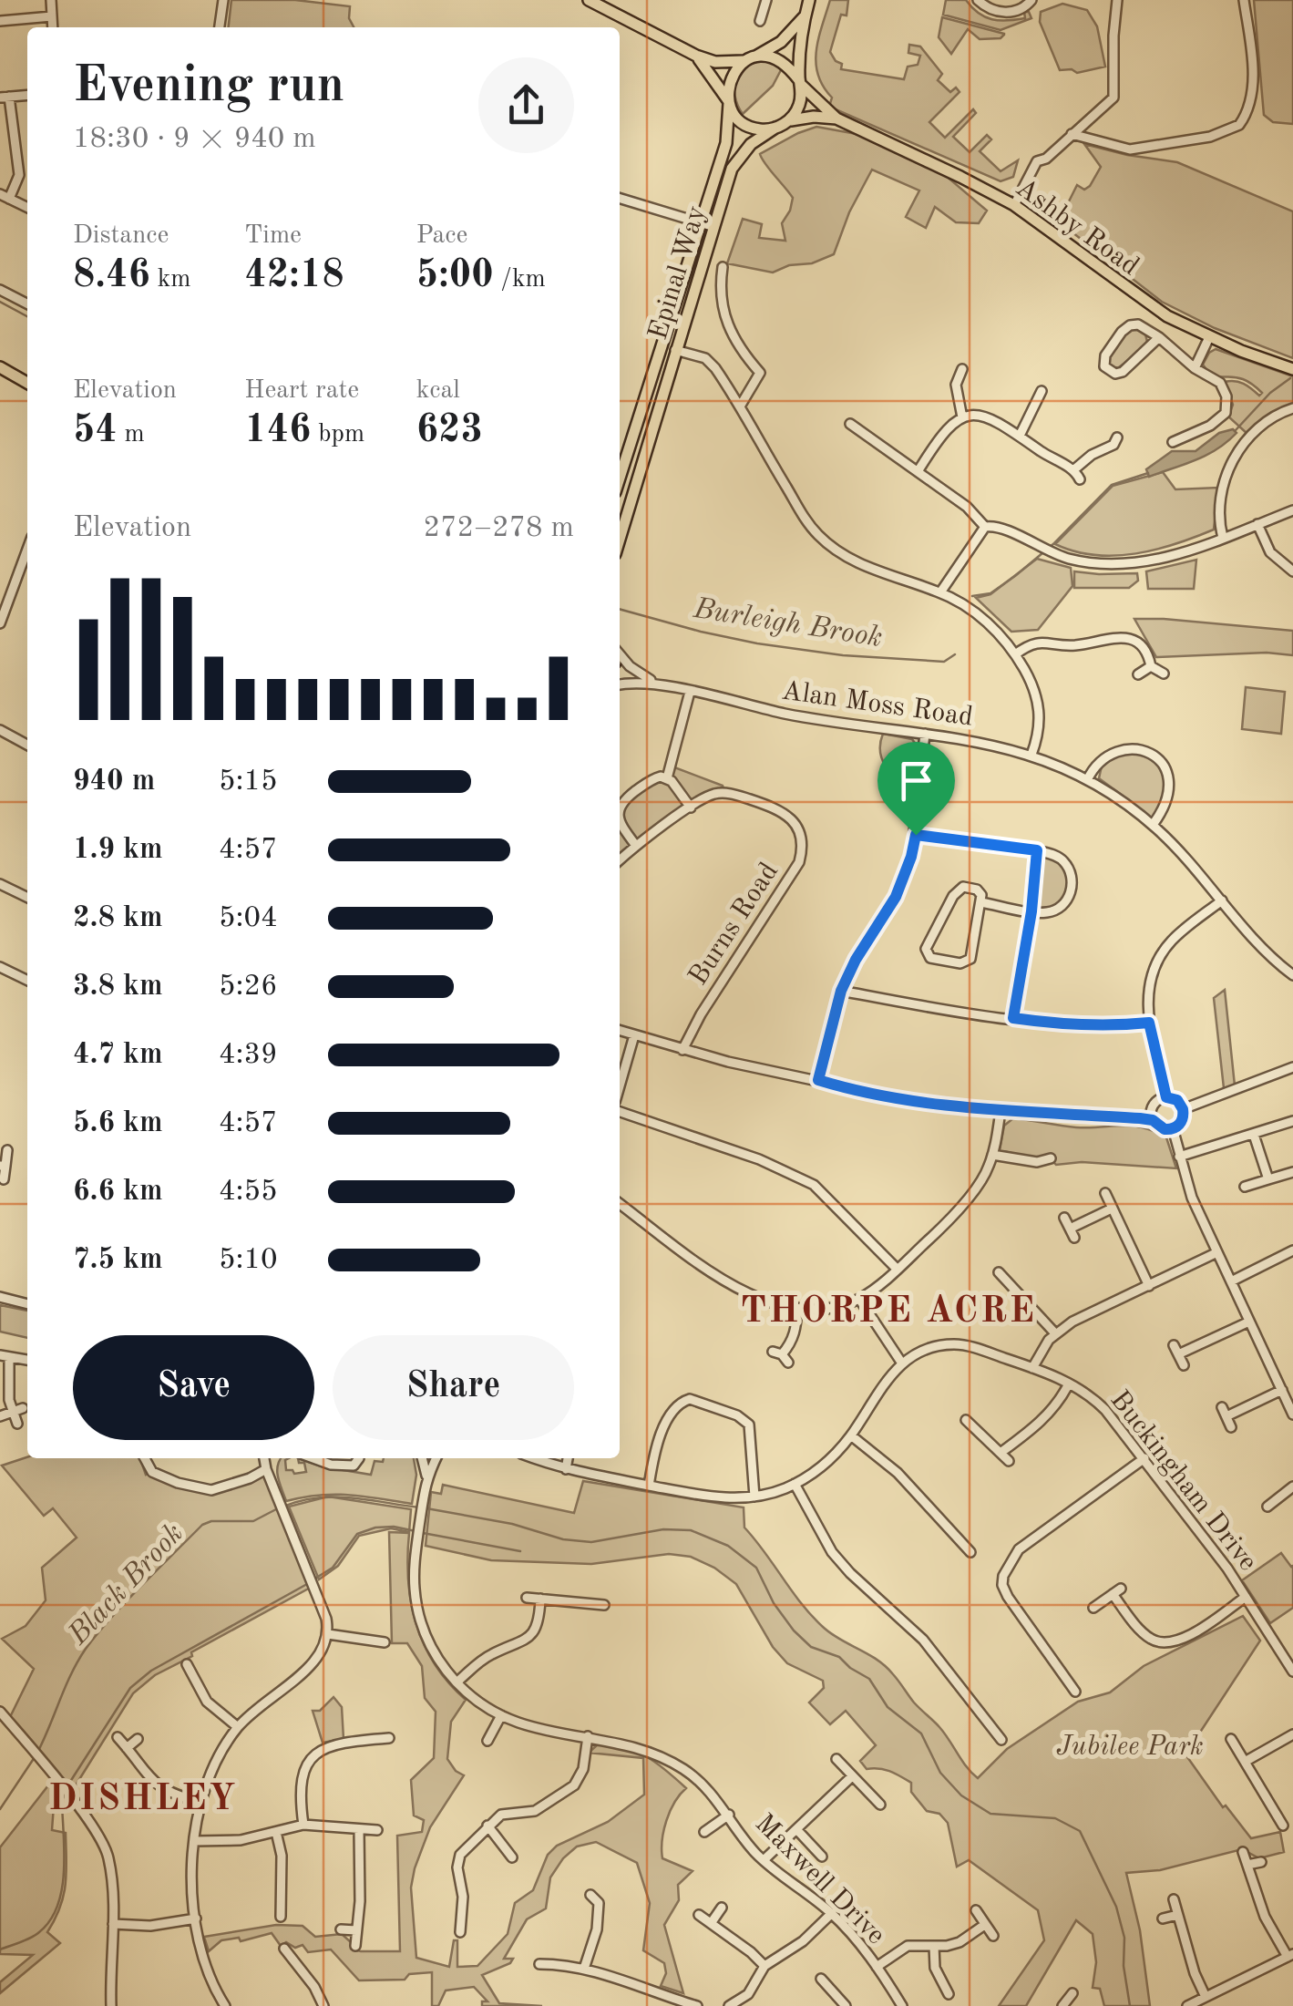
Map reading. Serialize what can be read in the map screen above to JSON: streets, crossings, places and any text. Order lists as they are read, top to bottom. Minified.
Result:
{"streets":{"main road":["Ashby Road","Epinal Way"],"street":["Alan Moss Road","Burns Road","Buckingham Drive","Maxwell Drive"]},"crossings":[["Ashby Road","Epinal Way"]],"districts":["THORPE ACRE","DISHLEY"],"water":["Burleigh Brook","Black Brook"],"parks":["Jubilee Park"],"page":{"heading":["Evening run","18:30 · 9 × 940 m"],"stats":[["Distance","8.46 km"],["Time","42:18"],["Pace","5:00 /km"],["Elevation","54 m"],["Heart rate","146 bpm"],["kcal","623"]],"chart":["Elevation","272–278 m"],"list":[{"name":"940 m","note":"5:15"},{"name":"1.9 km","note":"4:57"},{"name":"2.8 km","note":"5:04"},{"name":"3.8 km","note":"5:26"},{"name":"4.7 km","note":"4:39"},{"name":"5.6 km","note":"4:57"},{"name":"6.6 km","note":"4:55"},{"name":"7.5 km","note":"5:10"}],"buttons":["Save","Share"]}}
